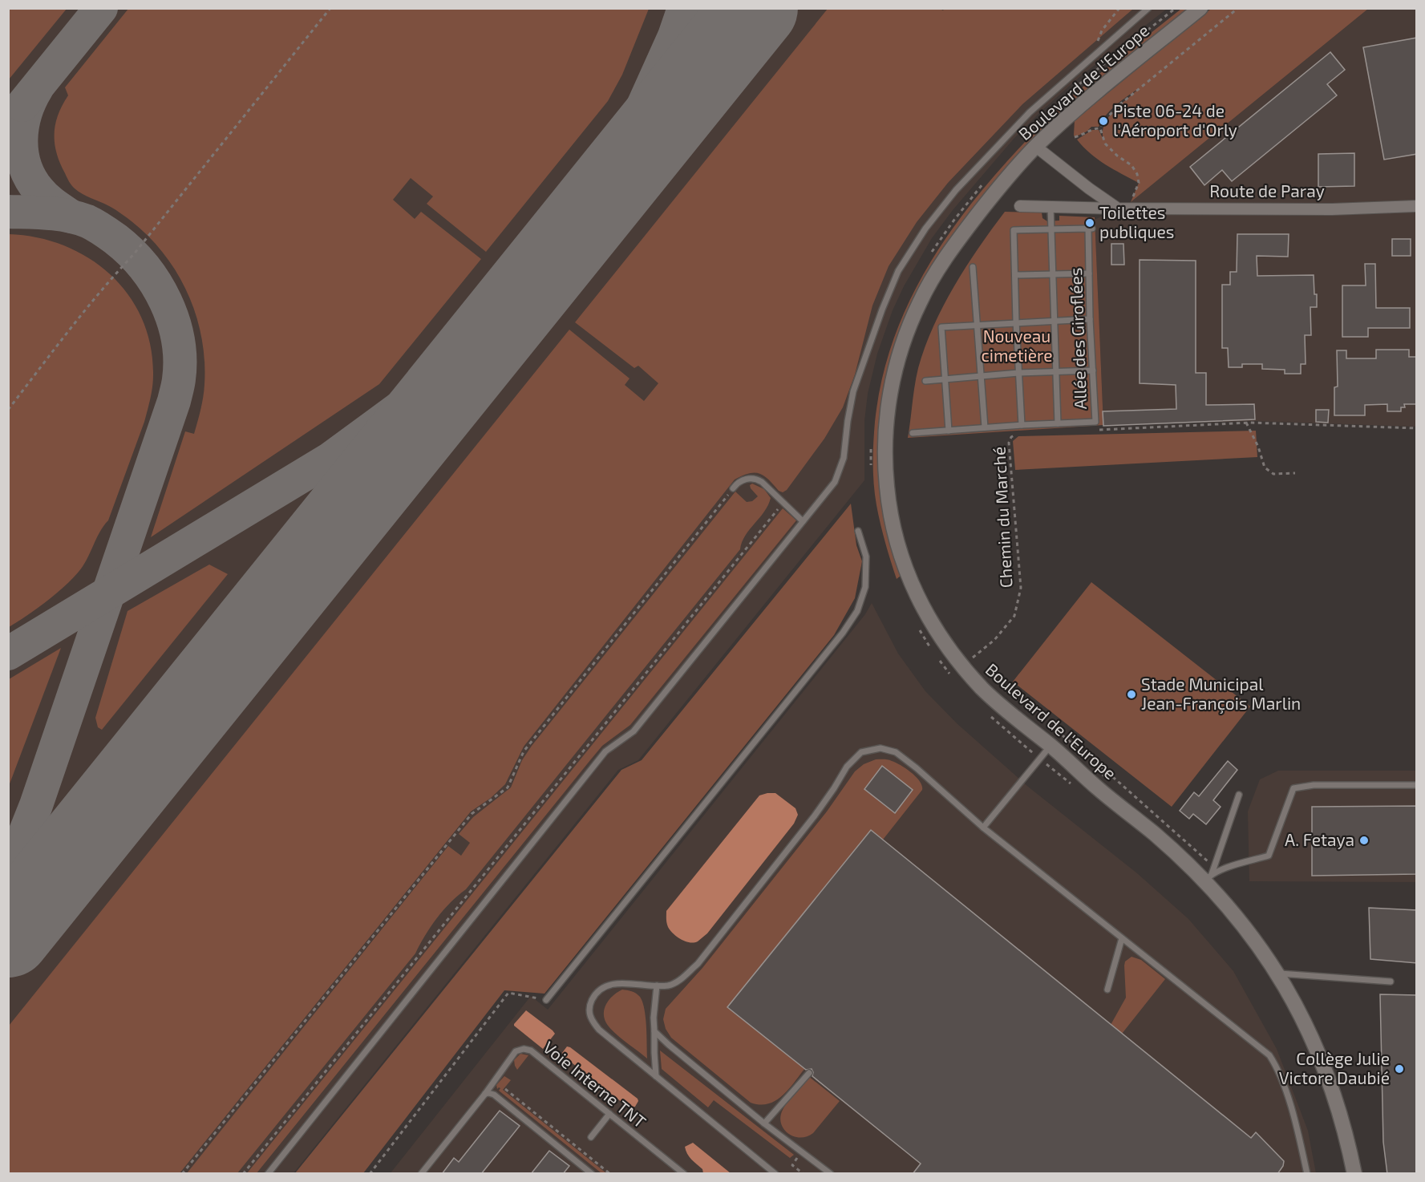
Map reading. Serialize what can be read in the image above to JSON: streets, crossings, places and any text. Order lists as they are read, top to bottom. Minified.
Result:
{"streets":{"main road":["Boulevard de l'Europe"],"street":["Route de Paray"],"lane":["Allée des Giroflées","Voie Interne TNT"],"path":["Chemin du Marché"]},"crossings":[["Boulevard de l'Europe","Chemin du Marché"]],"parks":["Nouveau cimetière"],"places":["Piste 06-24 de l'Aéroport d'Orly","Toilettes publiques","Stade Municipal Jean-François Marlin","A. Fetaya","Collège Julie Victore Daubié"]}
